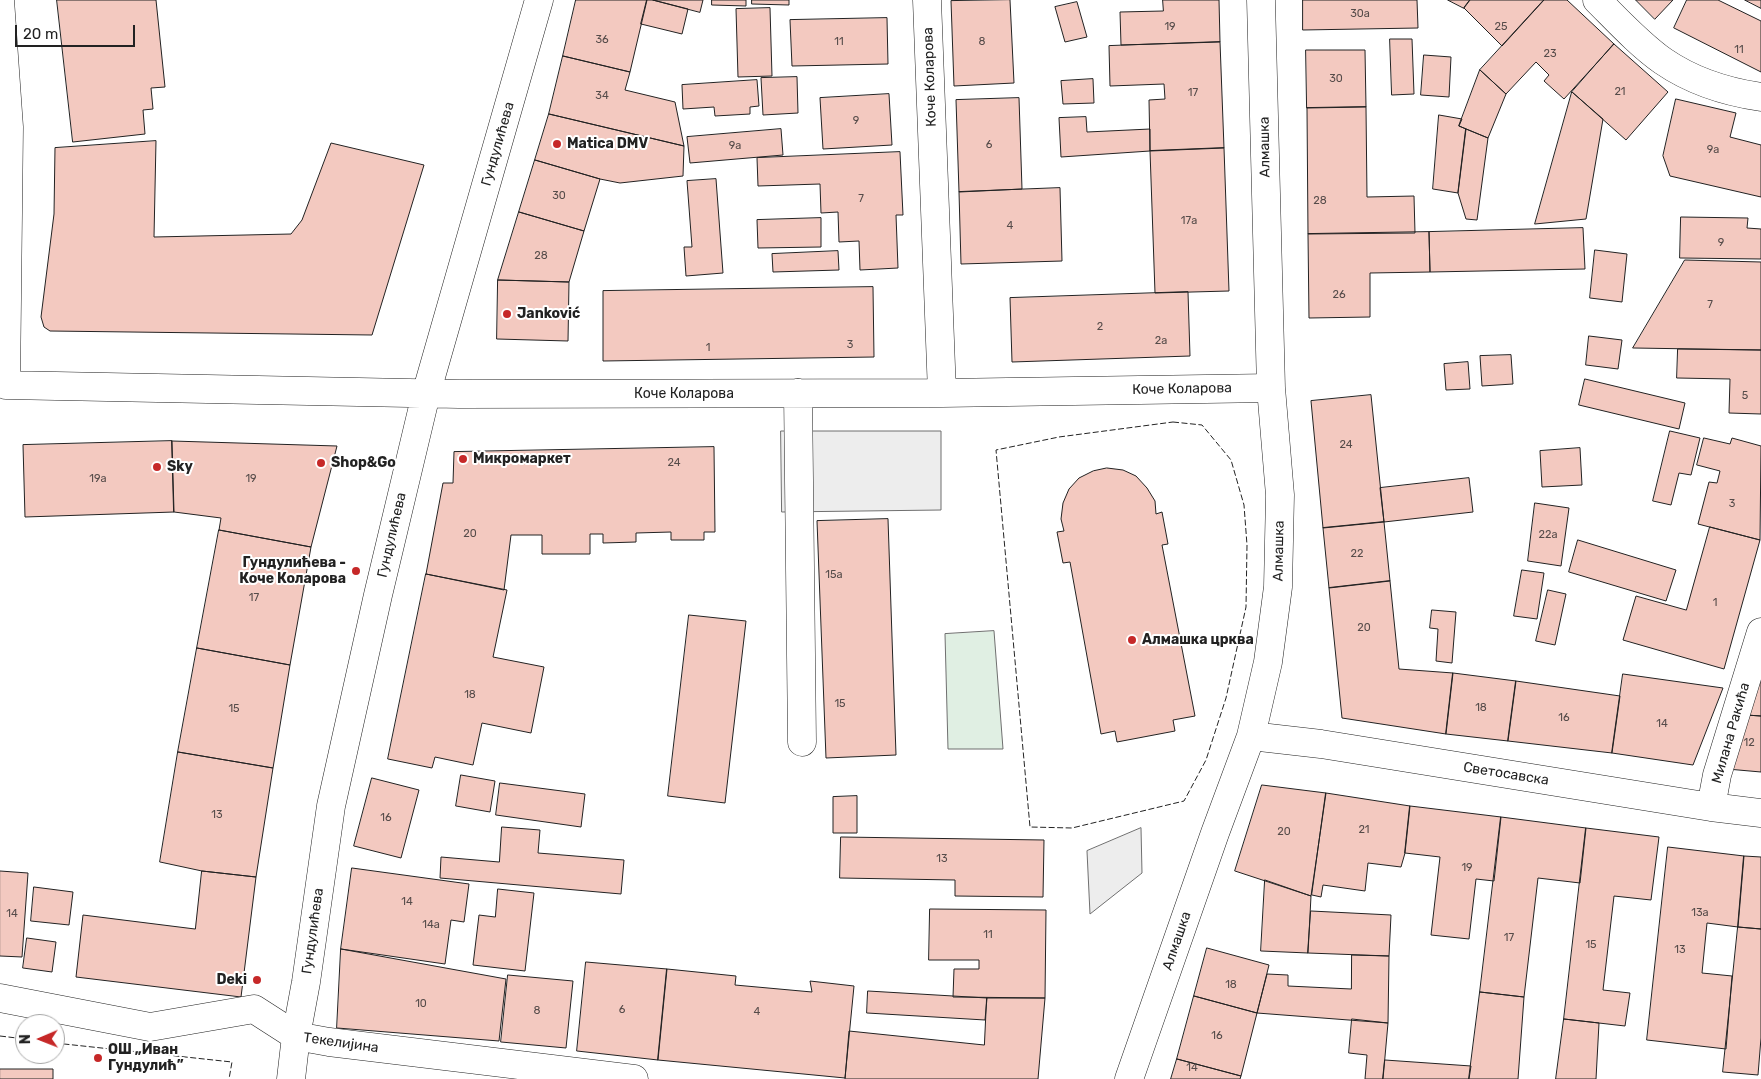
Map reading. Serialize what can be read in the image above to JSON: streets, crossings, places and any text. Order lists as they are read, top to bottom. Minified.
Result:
{"streets":{"street":["Коче Коларова","Гундулићева","Алмашка","Милана Ракића","Светосавска","Текелијина"]},"crossings":[["Коче Коларова","Гундулићева"],["Коче Коларова","Алмашка"],["Гундулићева","Текелијина"],["Алмашка","Светосавска"],["Милана Ракића","Светосавска"]],"places":["Matica DMV","Janković","Микромаркет","Shop&Go","Sky","Гундулићева - Коче Коларова","Алмашка црква","Deki","ОШ „Иван Гундулић”"],"house_numbers":["30a","19","25","36","11","8","11","23","30","21","17","34","9","6","9a","9a","30","7","28","17a","4","9","28","26","7","2","2a","3","1","5","24","24","19a","19","3","20","22a","22","15a","17","1","20","18","15","18","15","16","14","12","13","16","21","20","13","19","14","13a","14","14a","11","17","15","13","18","10","6","8","4","16","14"],"scale_bar":"20 m","north":"left"}
